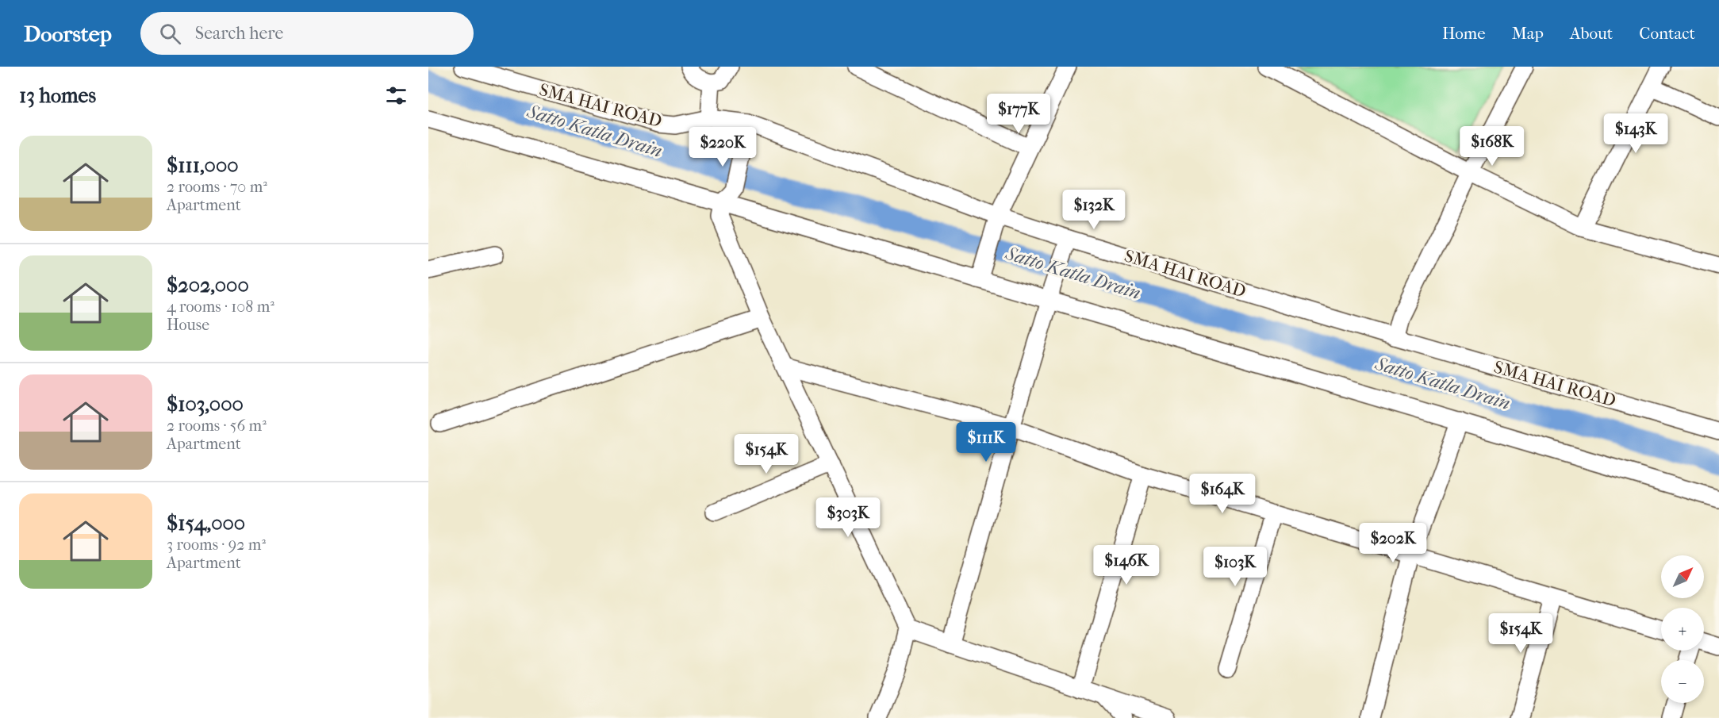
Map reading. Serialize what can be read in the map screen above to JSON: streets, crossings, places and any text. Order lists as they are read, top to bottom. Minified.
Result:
{"streets":{"street":["SMA HAI ROAD"]},"water":["Satto Katla Drain"],"north":"top right","page":{"header":"Doorstep","search":"Search here","nav":["Home","Map","About","Contact"],"heading":"13 homes","price":["$177K","$143K","$168K","$220K","$132K","$111K","$154K","$164K","$303K","$202K","$146K","$103K","$154K"],"list":[{"name":"$111,000","note":"2 rooms · 70 m² · Apartment"},{"name":"$202,000","note":"4 rooms · 108 m² · House"},{"name":"$103,000","note":"2 rooms · 56 m² · Apartment"},{"name":"$154,000","note":"3 rooms · 92 m² · Apartment"}],"map_buttons":["+","−"]}}
